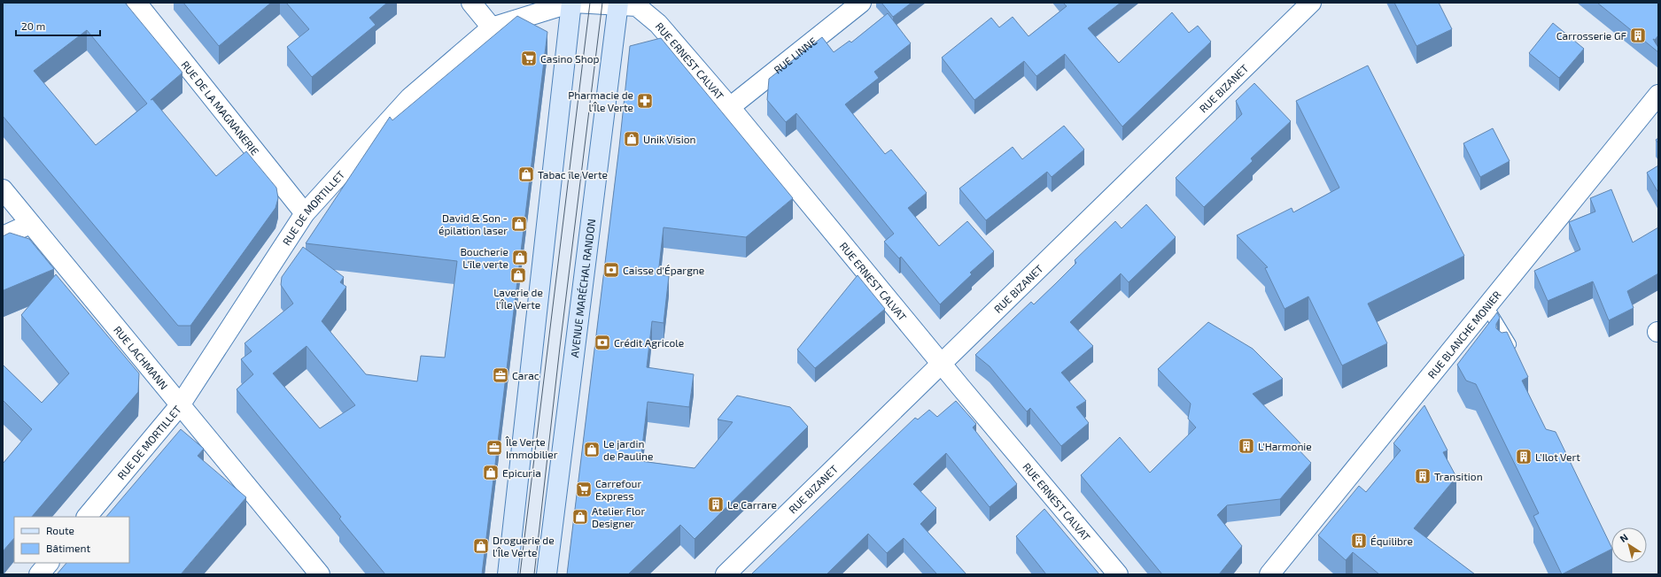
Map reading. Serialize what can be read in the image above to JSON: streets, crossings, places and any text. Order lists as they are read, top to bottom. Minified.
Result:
{"streets":{"street":["RUE LINNE","RUE ERNEST CALVAT","RUE BIZANET","RUE DE LA MAGNANERIE","RUE DE MORTILLET","AVENUE MARÉCHAL RANDON","RUE BLANCHE MONIER","RUE LACHMANN"]},"crossings":[["RUE LINNE","RUE ERNEST CALVAT"],["RUE ERNEST CALVAT","RUE BIZANET"],["RUE ERNEST CALVAT","RUE DE MORTILLET"],["RUE ERNEST CALVAT","AVENUE MARÉCHAL RANDON"],["RUE DE LA MAGNANERIE","RUE DE MORTILLET"],["RUE DE MORTILLET","AVENUE MARÉCHAL RANDON"],["RUE DE MORTILLET","RUE LACHMANN"]],"places":{"building":["Carrosserie GF","L'Harmonie","L'Ilot Vert","Transition","Le Carrare","Équilibre"],"supermarket":["Casino Shop","Carrefour Express"],"pharmacy":["Pharmacie de l'Île Verte"],"shop":["Unik Vision","Tabac île Verte","David & Son - épilation laser","Boucherie L'île verte","Laverie de l'Île Verte","Le jardin de Pauline","Epicuria","Atelier Flor Designer","Droguerie de l'Île Verte"],"bank":["Caisse d'Épargne","Crédit Agricole"],"office":["Carac","Île Verte Immobilier"]},"legend":["Route","Bâtiment"],"scale_bar":"20 m","north":"top left"}
